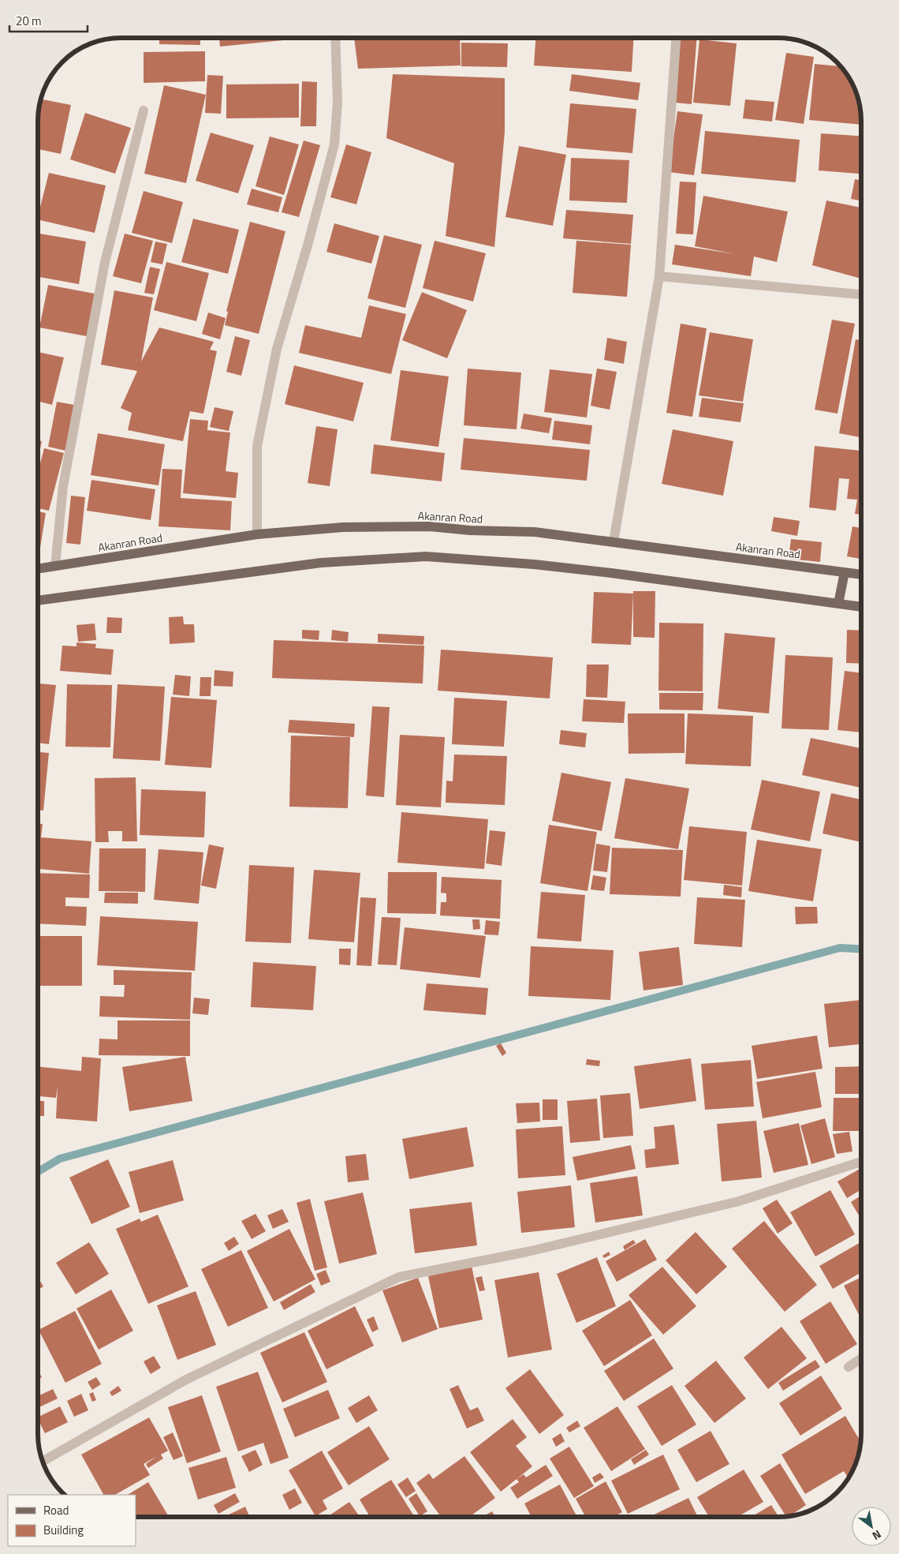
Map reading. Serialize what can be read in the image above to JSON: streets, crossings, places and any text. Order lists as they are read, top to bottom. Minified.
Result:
{"streets":{"main road":["Akanran Road"]},"legend":["Road","Building"],"scale_bar":"20 m","north":"bottom right"}
